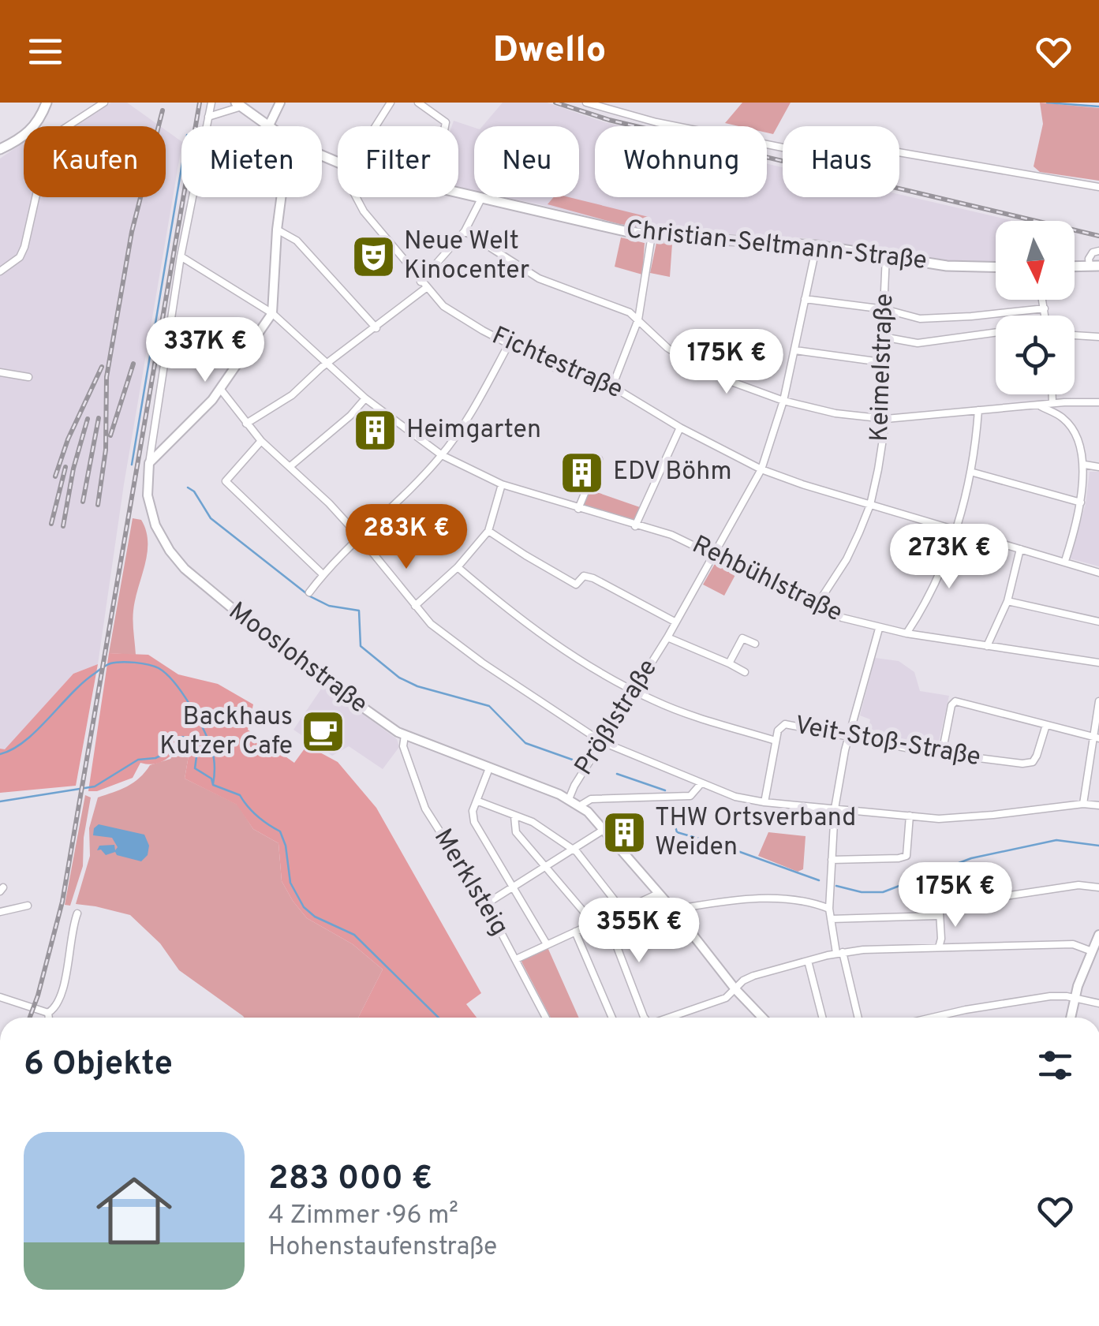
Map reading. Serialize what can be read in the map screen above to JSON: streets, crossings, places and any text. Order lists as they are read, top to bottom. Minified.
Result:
{"streets":{"main road":["Christian-Seltmann-Straße"],"street":["Fichtestraße","Keimelstraße","Rehbühlstraße","Mooslohstraße","Prößlstraße","Veit-Stoß-Straße","Merklsteig"]},"crossings":[["Christian-Seltmann-Straße","Keimelstraße"],["Christian-Seltmann-Straße","Prößlstraße"],["Fichtestraße","Keimelstraße"],["Fichtestraße","Prößlstraße"],["Keimelstraße","Rehbühlstraße"],["Rehbühlstraße","Mooslohstraße"],["Rehbühlstraße","Prößlstraße"],["Mooslohstraße","Prößlstraße"],["Mooslohstraße","Merklsteig"]],"places":{"theatre":["Neue Welt Kinocenter"],"building":["Heimgarten","EDV Böhm","THW Ortsverband Weiden"],"cafe":["Backhaus Kutzer Cafe"]},"north":"bottom","page":{"header":"Dwello","chip":["Kaufen","Mieten","Filter","Neu","Wohnung","Haus"],"price":["337K €","175K €","283K €","273K €","175K €","355K €"],"heading":"6 Objekte","list":[{"name":"283 000 €","note":"4 Zimmer · 96 m² · Hohenstaufenstraße"}]}}
